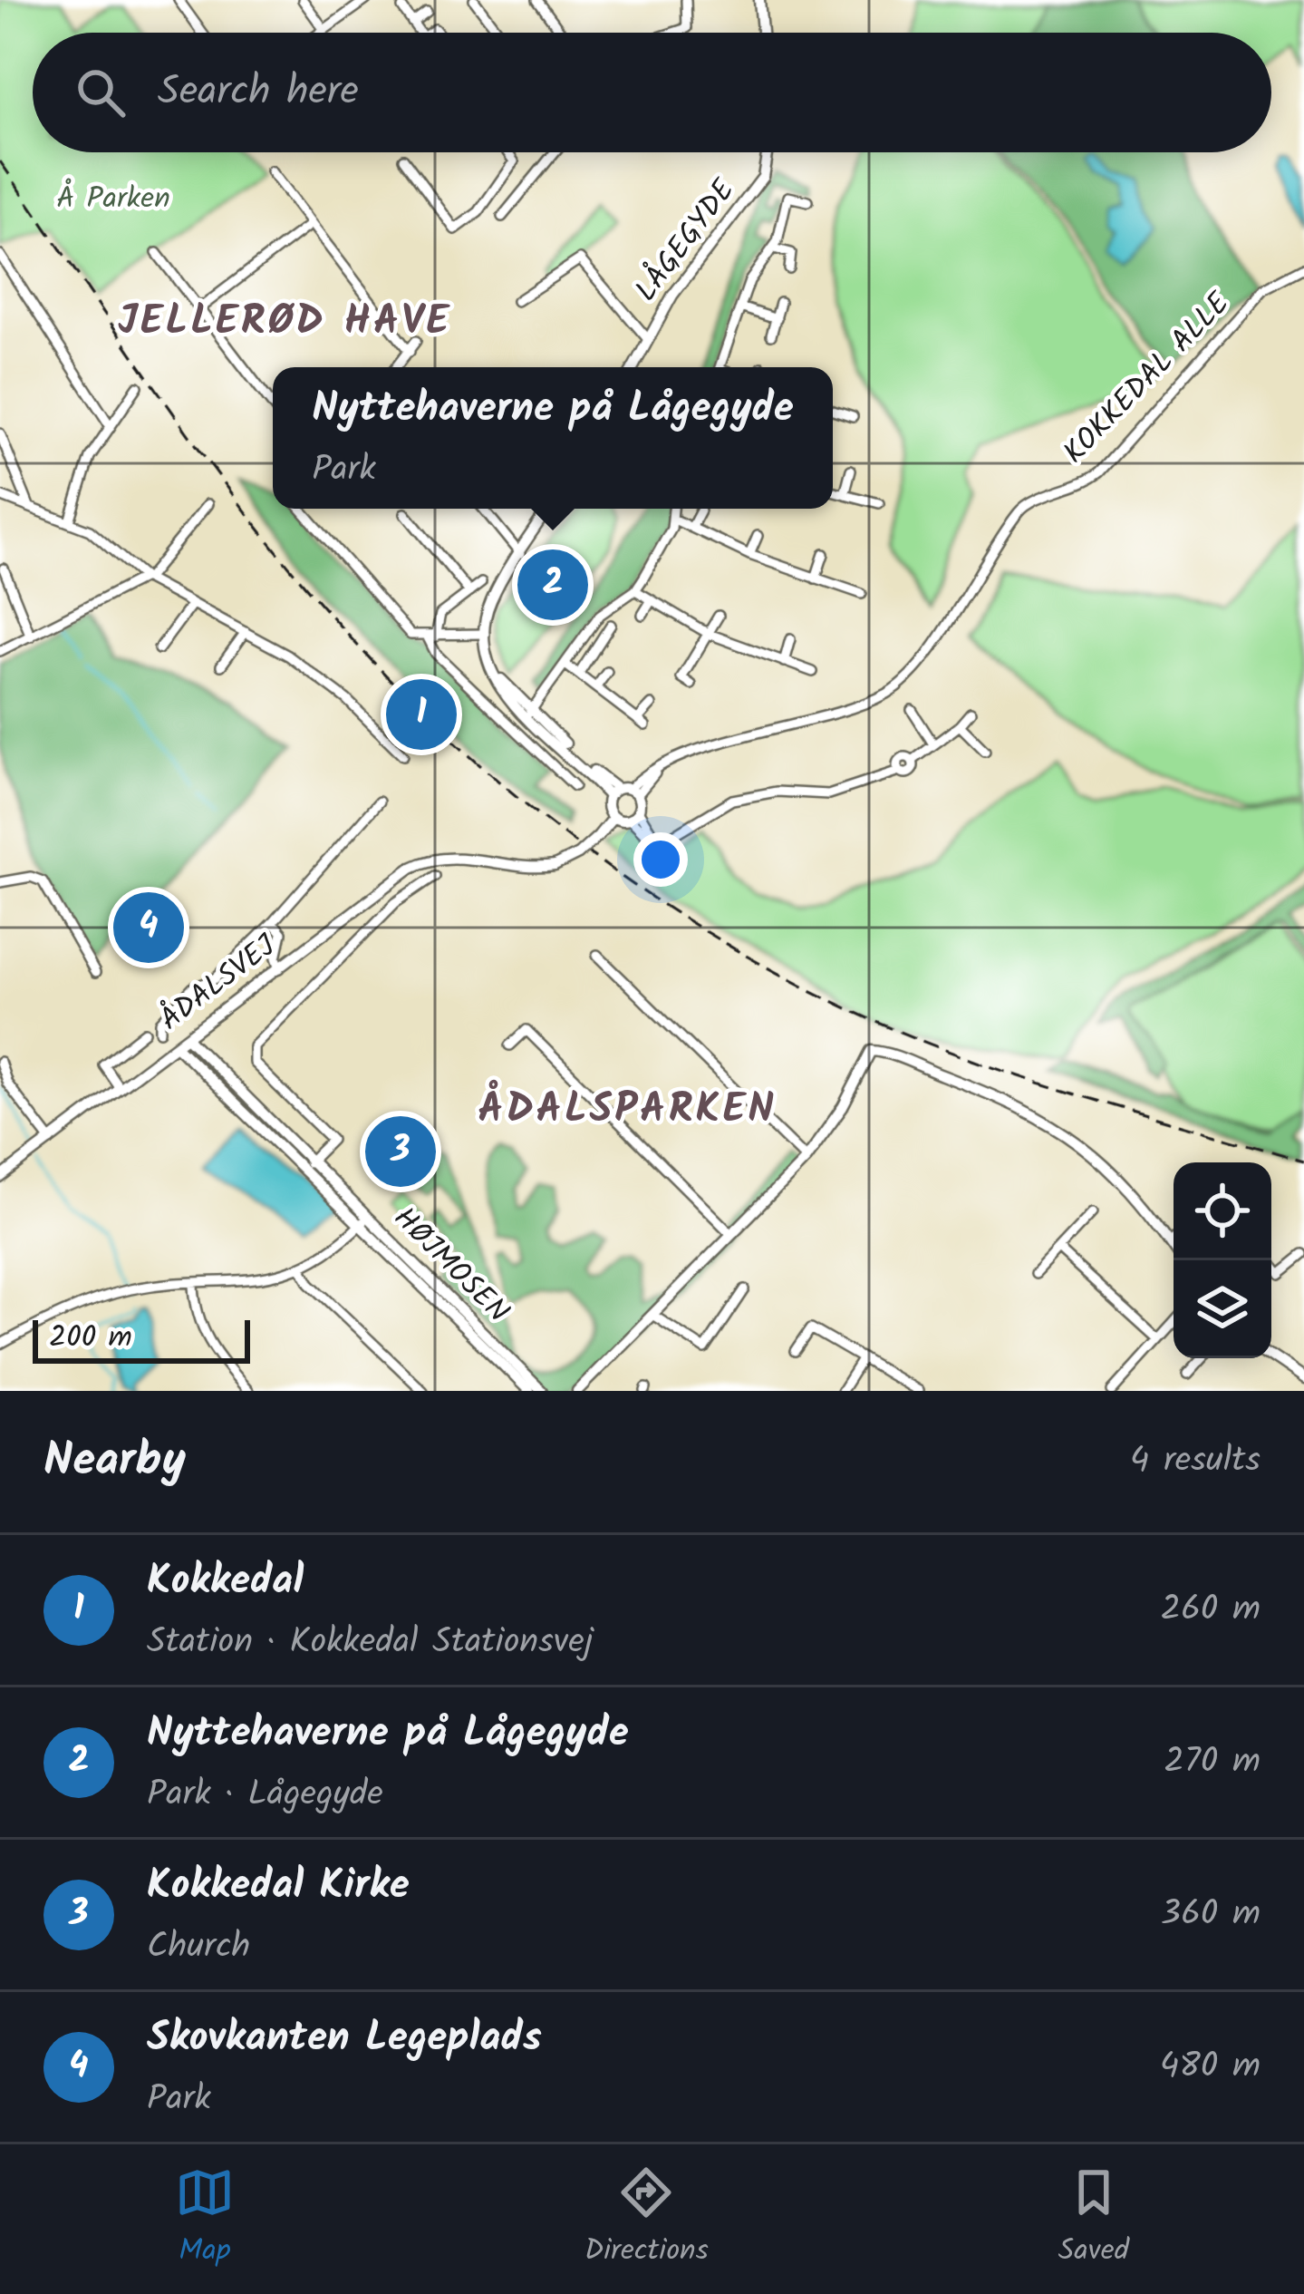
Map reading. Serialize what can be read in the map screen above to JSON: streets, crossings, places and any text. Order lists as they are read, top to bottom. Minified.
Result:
{"streets":{"street":["LÅGEGYDE","KOKKEDAL ALLE","ÅDALSVEJ","HØJMOSEN"]},"crossings":[["ÅDALSVEJ","HØJMOSEN"]],"districts":["JELLERØD HAVE","ÅDALSPARKEN"],"parks":["Å Parken"],"scale_bar":"200 m","page":{"search":"Search here","popup":["Nyttehaverne på Lågegyde","Park"],"pins":["2","1","4","3"],"scale":"200 m","heading":["Nearby","4 results"],"list":[{"mark":"1","name":"Kokkedal","note":"Station · Kokkedal Stationsvej","value":"260 m"},{"mark":"2","name":"Nyttehaverne på Lågegyde","note":"Park · Lågegyde","value":"270 m"},{"mark":"3","name":"Kokkedal Kirke","note":"Church","value":"360 m"},{"mark":"4","name":"Skovkanten Legeplads","note":"Park","value":"480 m"}],"nav":["Map","Directions","Saved"]}}
